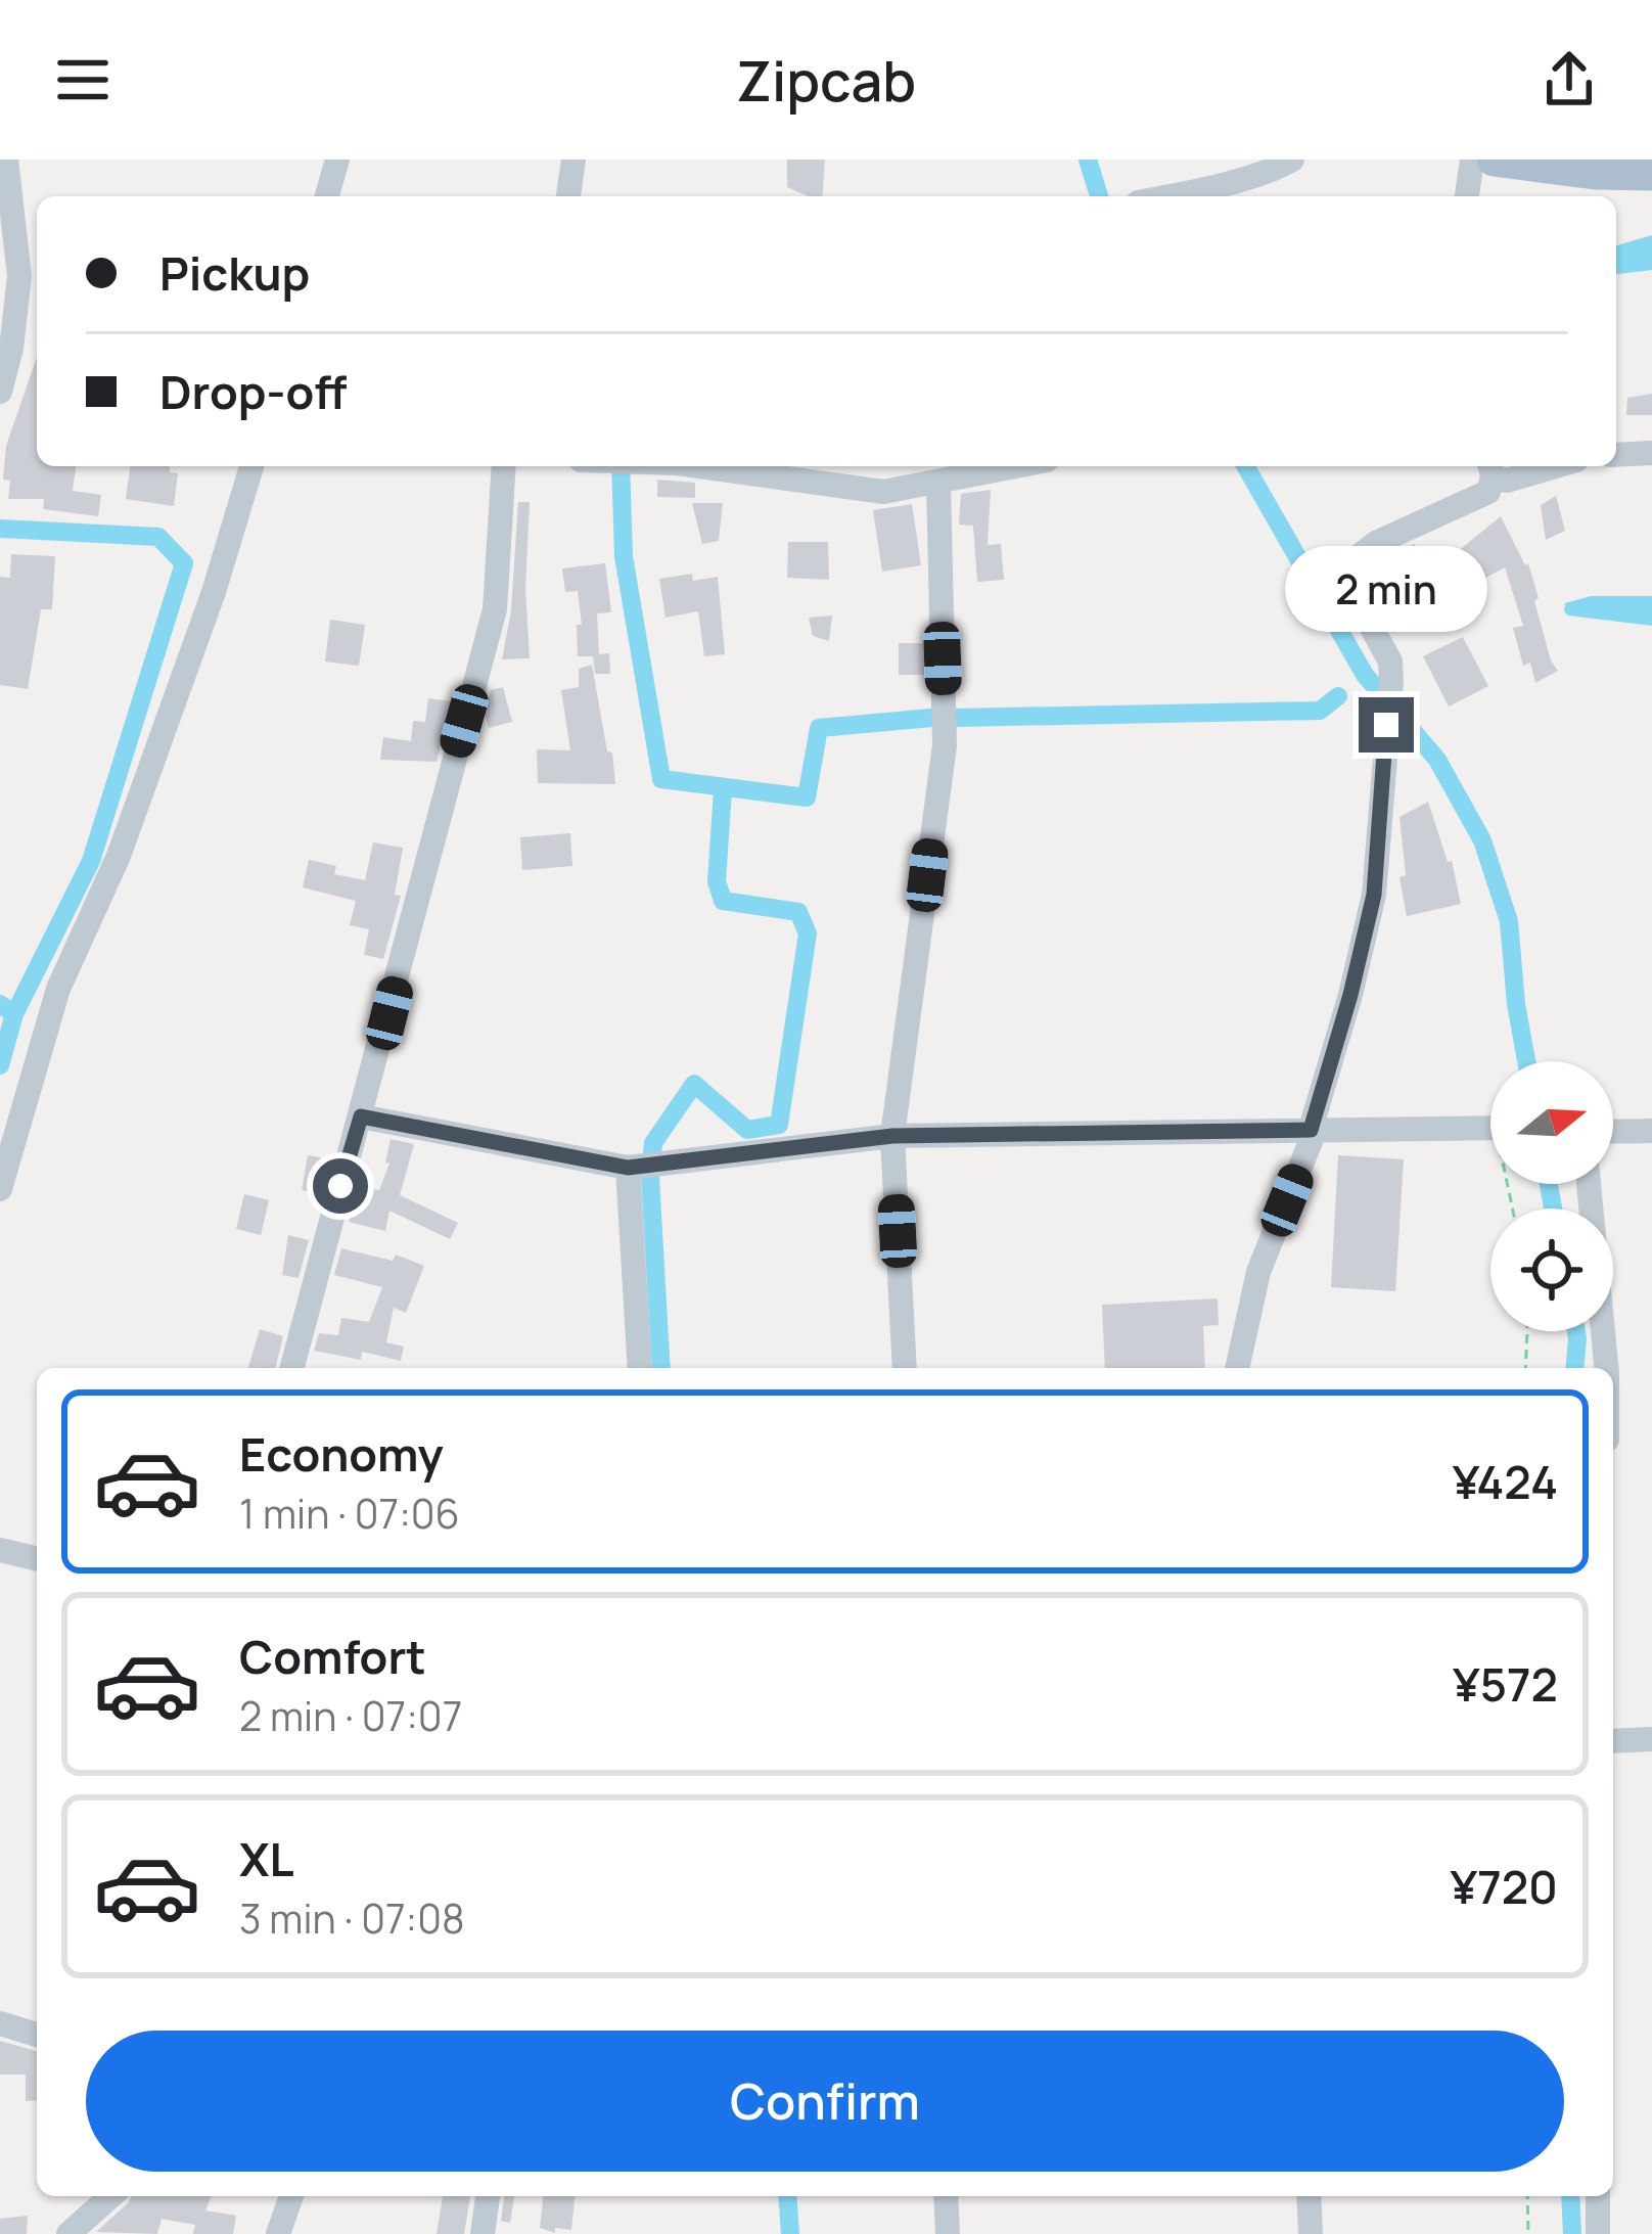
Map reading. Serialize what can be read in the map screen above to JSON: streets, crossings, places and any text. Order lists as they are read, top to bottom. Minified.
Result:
{"north":"right","page":{"header":"Zipcab","banner":["Pickup","Drop-off"],"bubble":"2 min","list":[{"name":"Economy","note":"1 min · 07:06","value":"¥424"},{"name":"Comfort","note":"2 min · 07:07","value":"¥572"},{"name":"XL","note":"3 min · 07:08","value":"¥720"}],"buttons":"Confirm"}}
